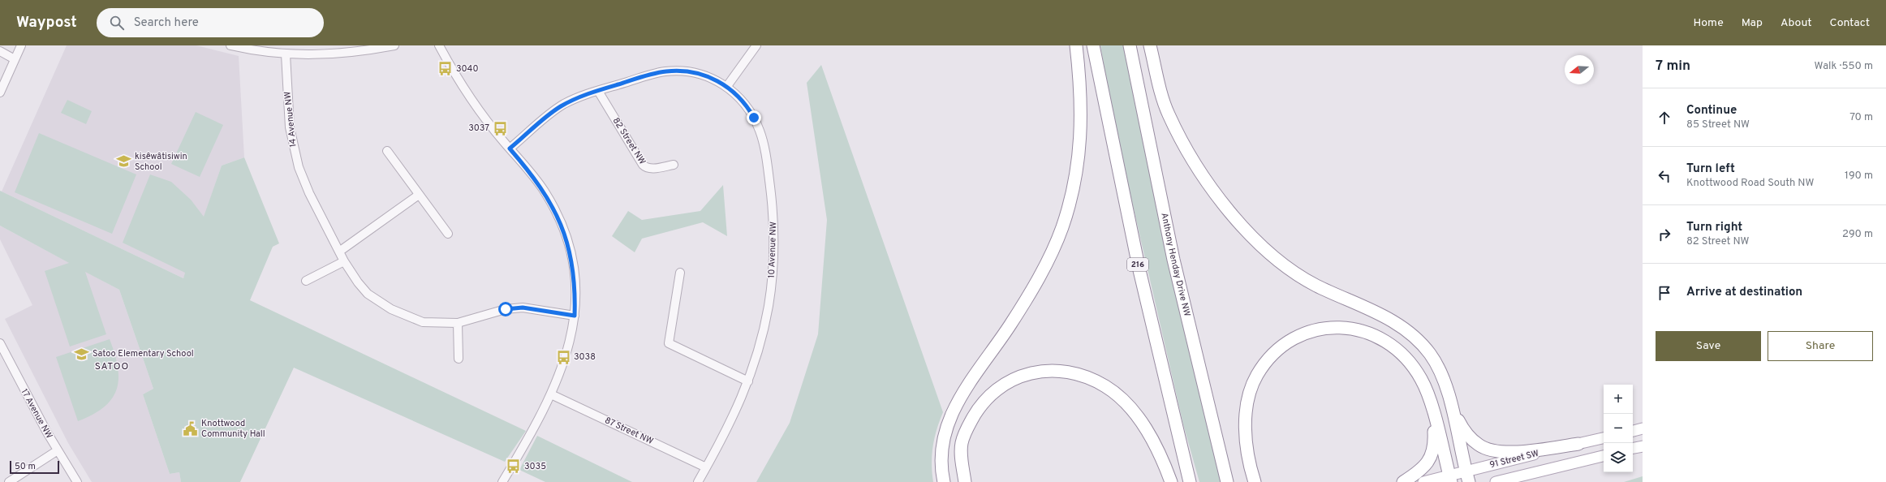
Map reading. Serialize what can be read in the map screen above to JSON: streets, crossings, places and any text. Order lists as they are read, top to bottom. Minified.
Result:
{"streets":{"highway":["216","Anthony Henday Drive NW"],"main road":["91 Street SW"],"street":["14 Avenue NW","82 Street NW","10 Avenue NW","17 Avenue NW","87 Street NW"]},"crossings":[["10 Avenue NW","87 Street NW"]],"districts":["SATOO"],"places":{"bus stop":["3040","3037","3038","3035"],"school or university":["kisêwâtisiwin School","Satoo Elementary School"],"public building":["Knottwood Community Hall"]},"scale_bar":"50 m","north":"left","page":{"header":"Waypost","search":"Search here","nav":["Home","Map","About","Contact"],"heading":["7 min","Walk · 550 m"],"list":[["Continue","85 Street NW","70 m"],["Turn left","Knottwood Road South NW","190 m"],["Turn right","82 Street NW","290 m"],"Arrive at destination"],"buttons":["Save","Share"],"map_buttons":["+","−"],"scale":"50 m"}}
